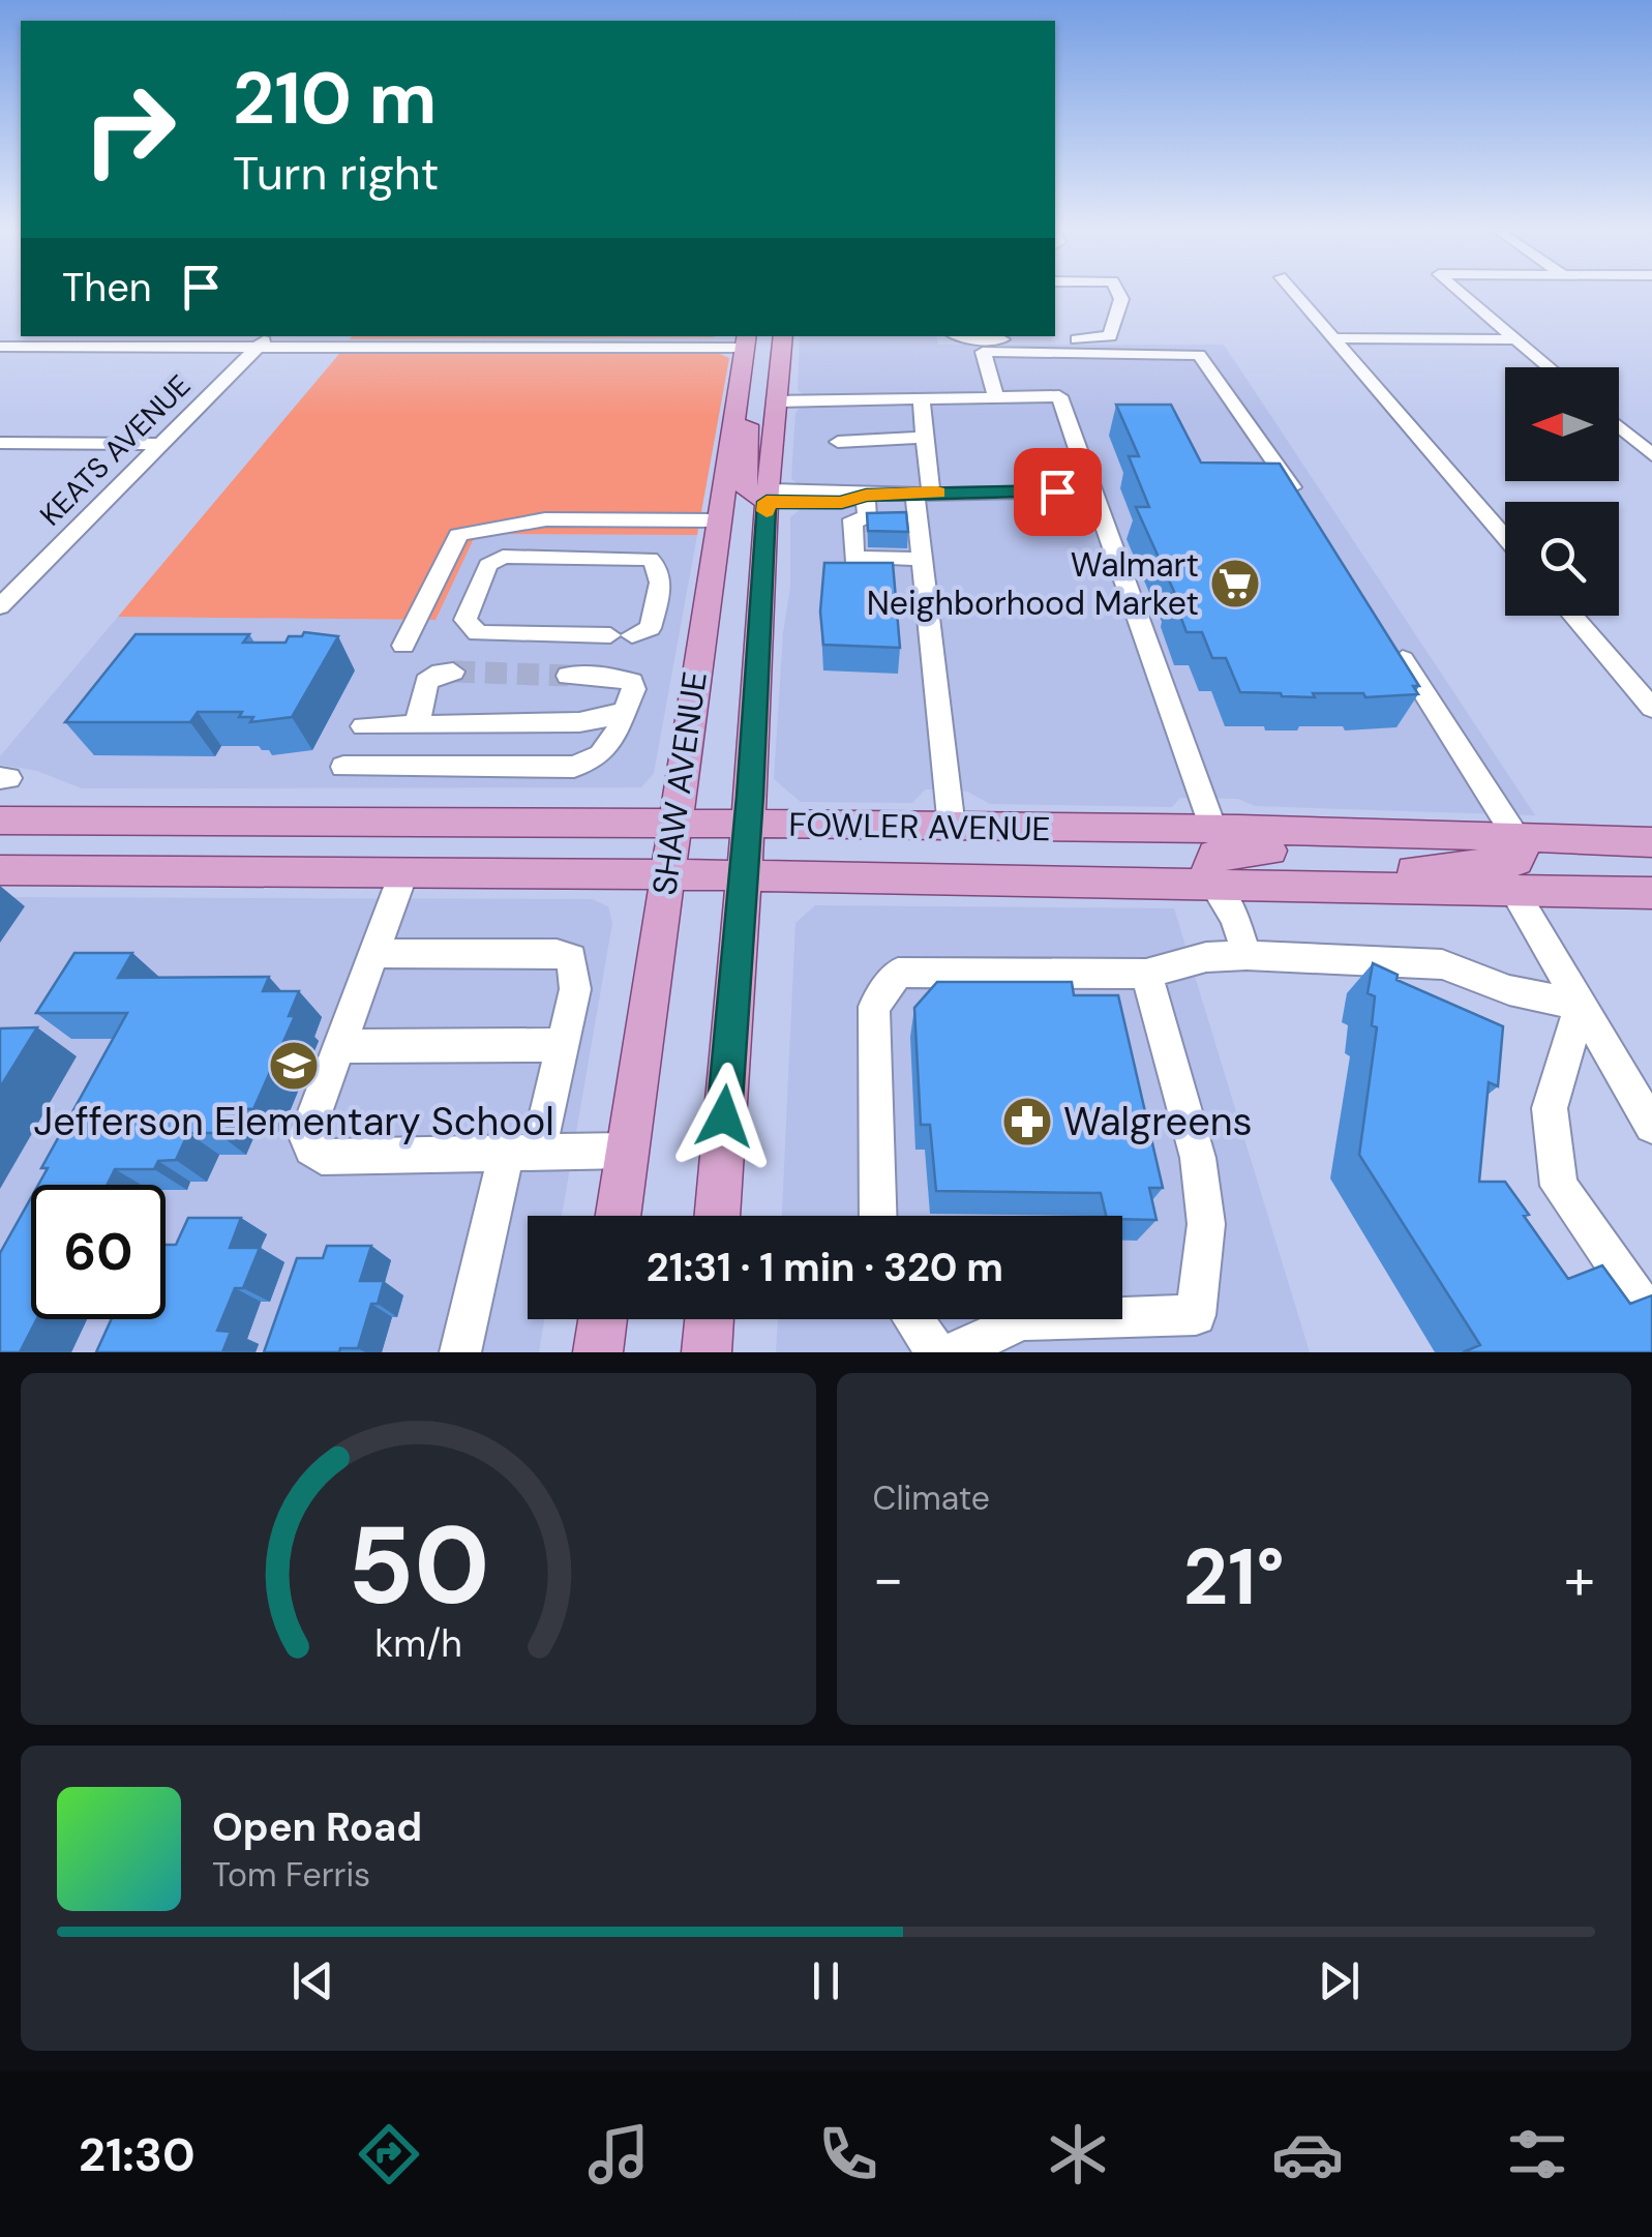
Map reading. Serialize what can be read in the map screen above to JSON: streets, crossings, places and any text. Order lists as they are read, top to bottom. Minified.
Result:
{"streets":{"main road":["SHAW AVENUE","FOWLER AVENUE"],"street":["KEATS AVENUE"]},"crossings":[["SHAW AVENUE","FOWLER AVENUE"]],"places":{"supermarket":["Walmart Neighborhood Market"],"school or university":["Jefferson Elementary School"],"pharmacy":["Walgreens"]},"north":"left","page":{"turn":["210 m","Turn right"],"then":"Then","limit":"60","trip":"21:31 · 1 min · 320 m","tile":"Climate","heat":["−","21°","+"],"song":["Open Road","Tom Ferris"],"tabs":"21:30","gauge":["50","km/h"]}}
